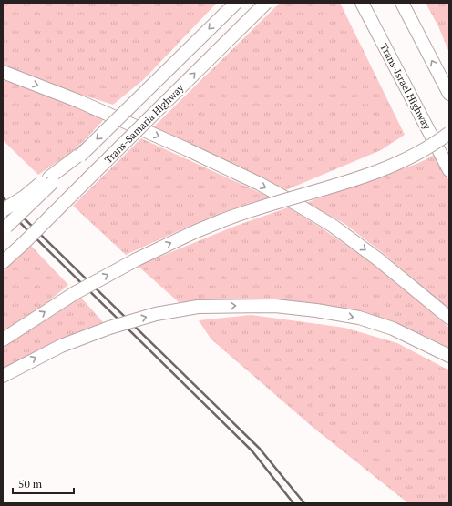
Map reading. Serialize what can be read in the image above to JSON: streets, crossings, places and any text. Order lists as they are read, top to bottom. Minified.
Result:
{"streets":{"highway":["Trans-Israel Highway","Trans-Samaria Highway"]},"scale_bar":"50 m"}
